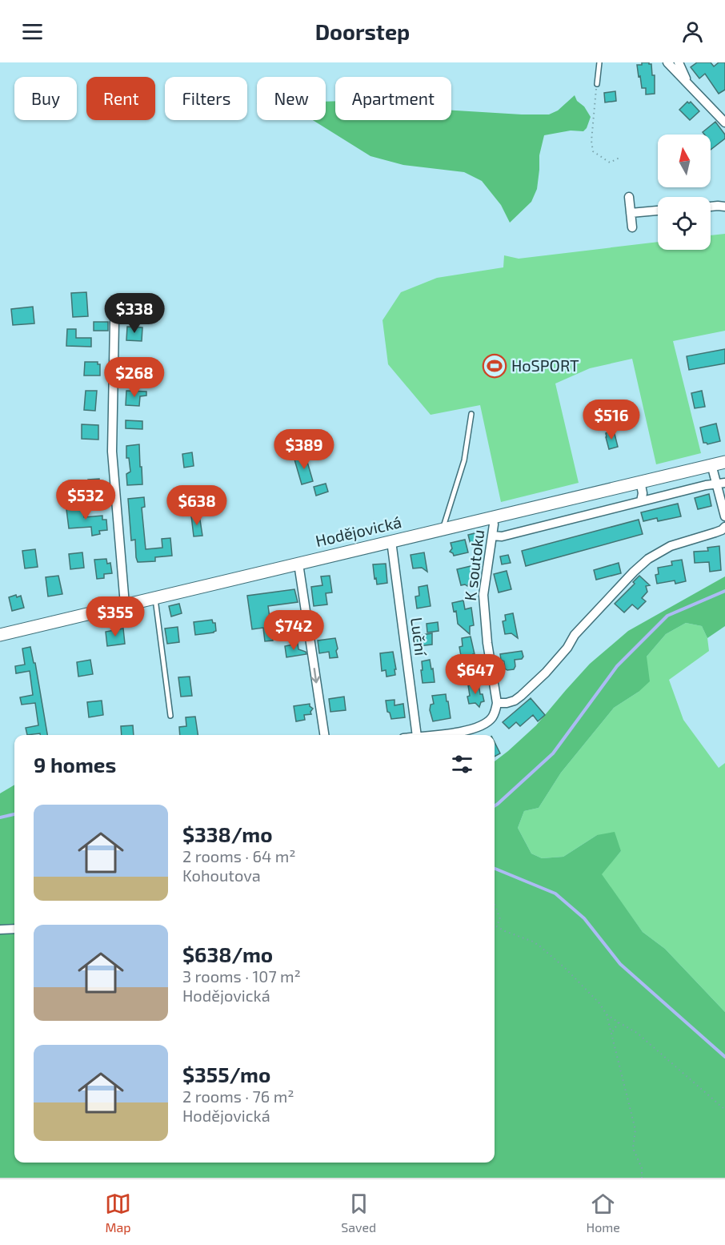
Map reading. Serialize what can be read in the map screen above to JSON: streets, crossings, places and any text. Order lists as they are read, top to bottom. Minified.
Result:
{"streets":{"street":["Hodějovická","K soutoku","Luční"]},"crossings":[["Hodějovická","K soutoku"],["Hodějovická","Luční"]],"places":{"sports":["HoSPORT"]},"north":"top","page":{"header":"Doorstep","chip":["Buy","Rent","Filters","New","Apartment"],"price":["$338","$268","$516","$389","$532","$638","$355","$742","$647"],"heading":"9 homes","list":[{"name":"$338/mo","note":"2 rooms · 64 m² · Kohoutova"},{"name":"$638/mo","note":"3 rooms · 107 m² · Hodějovická"},{"name":"$355/mo","note":"2 rooms · 76 m² · Hodějovická"}],"tabs":["Map","Saved","Home"]}}
